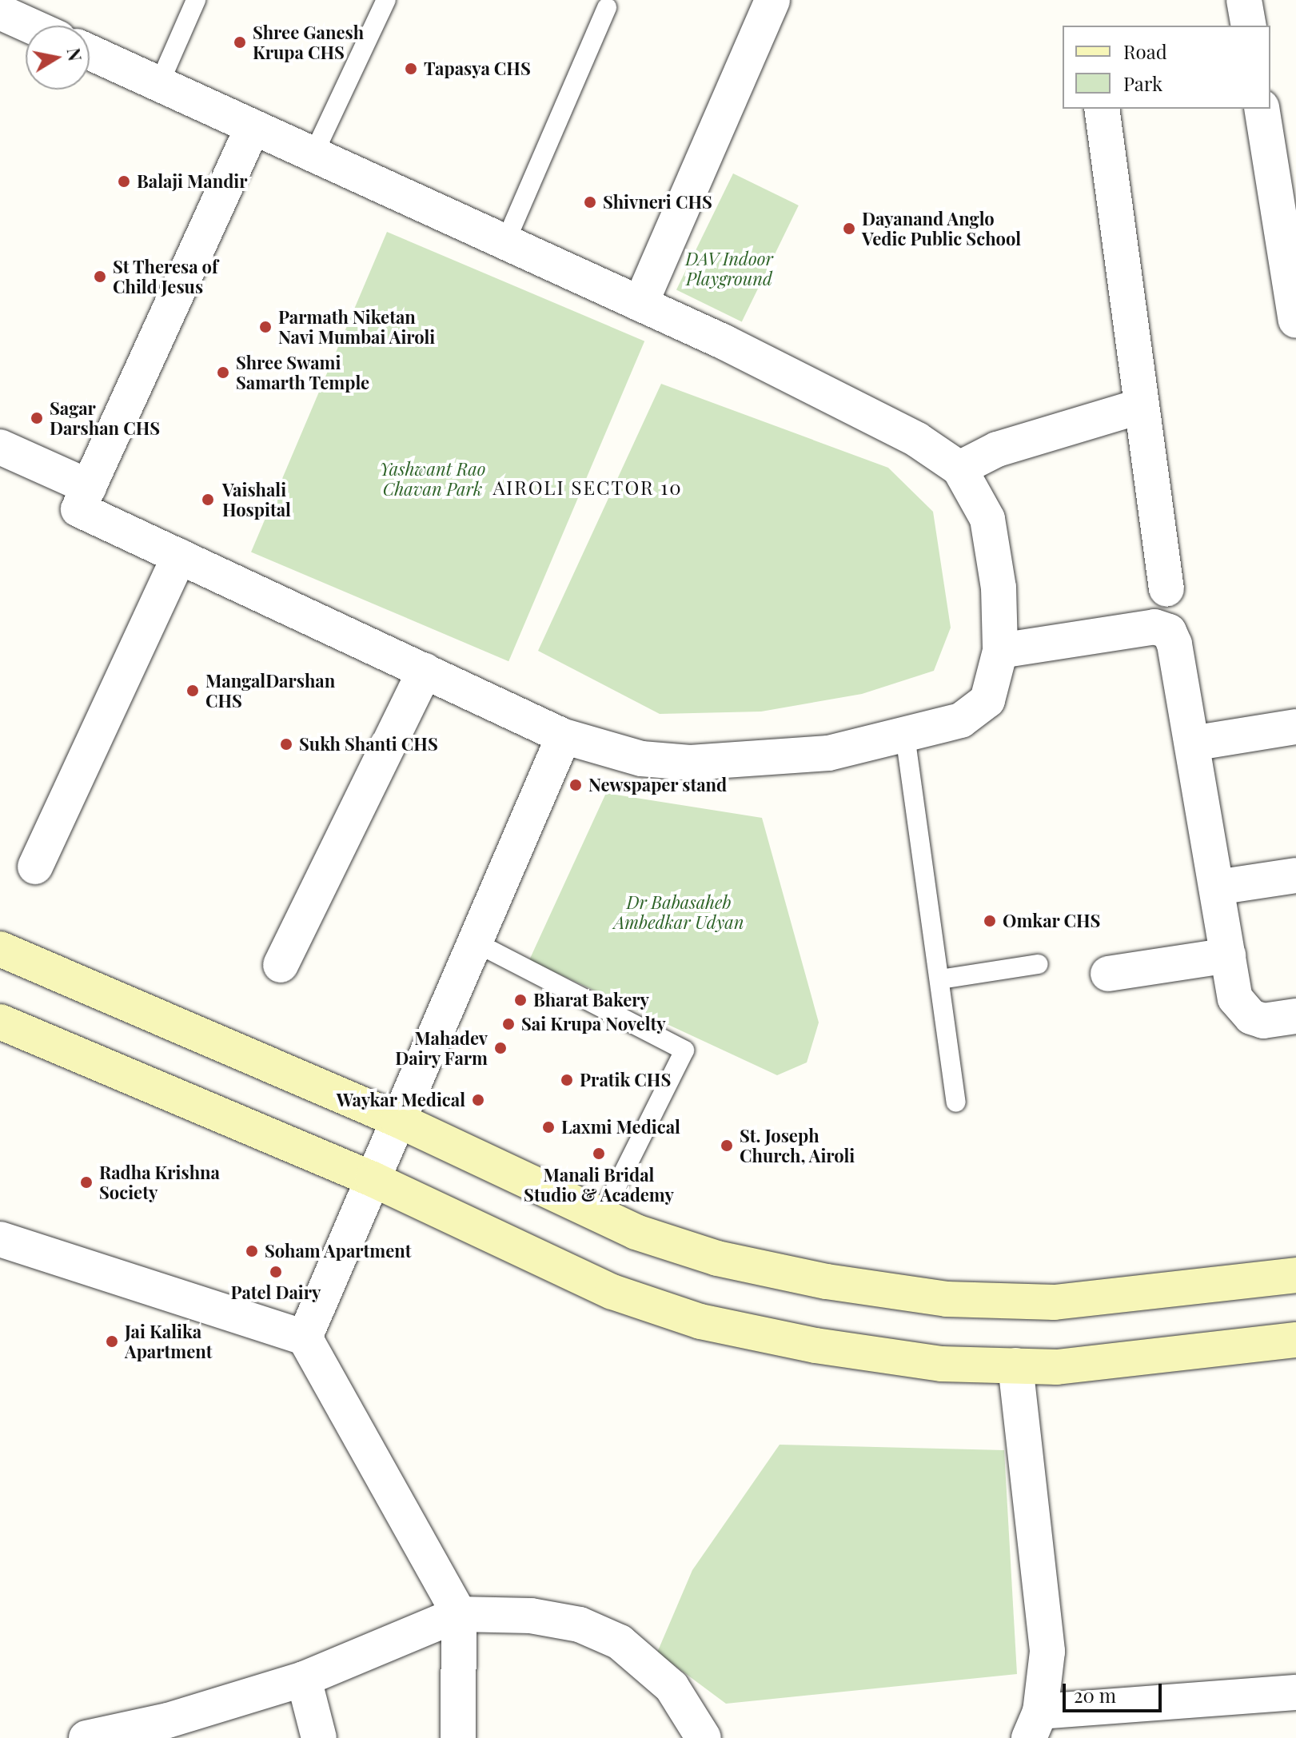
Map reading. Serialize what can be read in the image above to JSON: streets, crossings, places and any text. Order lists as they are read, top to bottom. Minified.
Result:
{"districts":["AIROLI SECTOR 10"],"parks":["DAV Indoor Playground","Yashwant Rao Chavan Park","Dr Babasaheb Ambedkar Udyan"],"places":["Shree Ganesh Krupa CHS","Tapasya CHS","Balaji Mandir","Shivneri CHS","Dayanand Anglo Vedic Public School","St Theresa of Child Jesus","Parmath Niketan Navi Mumbai Airoli","Shree Swami Samarth Temple","Sagar Darshan CHS","Vaishali Hospital","MangalDarshan CHS","Sukh Shanti CHS","Newspaper stand","Omkar CHS","Bharat Bakery","Sai Krupa Novelty","Mahadev Dairy Farm","Pratik CHS","Waykar Medical","Laxmi Medical","St. Joseph Church, Airoli","Manali Bridal Studio & Academy","Radha Krishna Society","Soham Apartment","Patel Dairy","Jai Kalika Apartment"],"legend":["Road","Park"],"scale_bar":"20 m","north":"right"}
